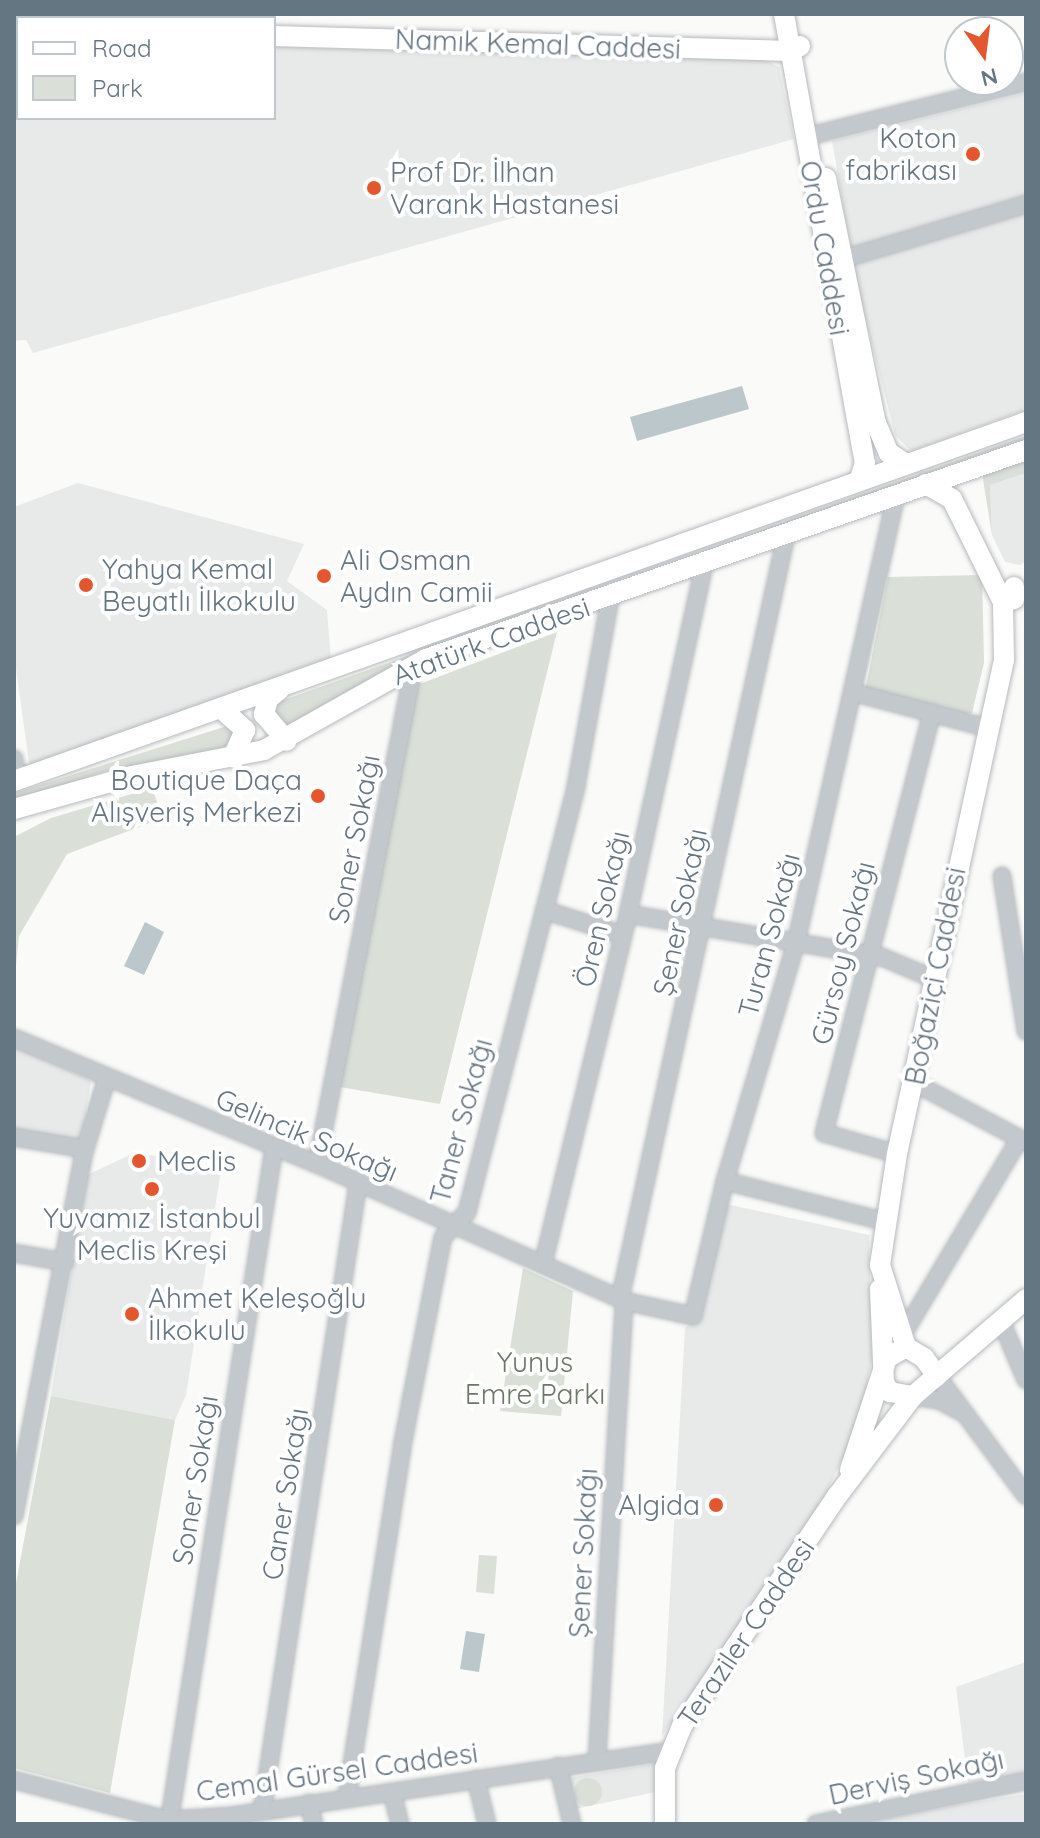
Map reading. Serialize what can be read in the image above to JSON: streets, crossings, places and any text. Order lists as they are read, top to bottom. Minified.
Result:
{"streets":{"main road":["Namık Kemal Caddesi","Ordu Caddesi","Atatürk Caddesi","Boğaziçi Caddesi","Teraziler Caddesi"],"street":["Soner Sokağı","Ören Sokağı","Şener Sokağı","Turan Sokağı","Gürsoy Sokağı","Taner Sokağı","Gelincik Sokağı","Caner Sokağı","Cemal Gürsel Caddesi","Derviş Sokağı"]},"crossings":[["Namık Kemal Caddesi","Ordu Caddesi"],["Ordu Caddesi","Atatürk Caddesi"],["Atatürk Caddesi","Soner Sokağı"],["Atatürk Caddesi","Ören Sokağı"],["Atatürk Caddesi","Şener Sokağı"],["Atatürk Caddesi","Turan Sokağı"],["Atatürk Caddesi","Taner Sokağı"],["Soner Sokağı","Gelincik Sokağı"],["Soner Sokağı","Cemal Gürsel Caddesi"],["Ören Sokağı","Gelincik Sokağı"],["Şener Sokağı","Turan Sokağı"],["Şener Sokağı","Gelincik Sokağı"],["Şener Sokağı","Cemal Gürsel Caddesi"],["Turan Sokağı","Gelincik Sokağı"],["Gürsoy Sokağı","Boğaziçi Caddesi"],["Boğaziçi Caddesi","Teraziler Caddesi"],["Taner Sokağı","Gelincik Sokağı"],["Taner Sokağı","Cemal Gürsel Caddesi"],["Gelincik Sokağı","Caner Sokağı"],["Caner Sokağı","Cemal Gürsel Caddesi"],["Teraziler Caddesi","Cemal Gürsel Caddesi"]],"parks":["Yunus Emre Parkı"],"places":["Koton fabrikası","Prof Dr. İlhan Varank Hastanesi","Ali Osman Aydın Camii","Yahya Kemal Beyatlı İlkokulu","Boutique Daça Alışveriş Merkezi","Meclis","Yuvamız İstanbul Meclis Kreşi","Ahmet Keleşoğlu İlkokulu","Algida"],"legend":["Road","Park"],"north":"bottom"}
